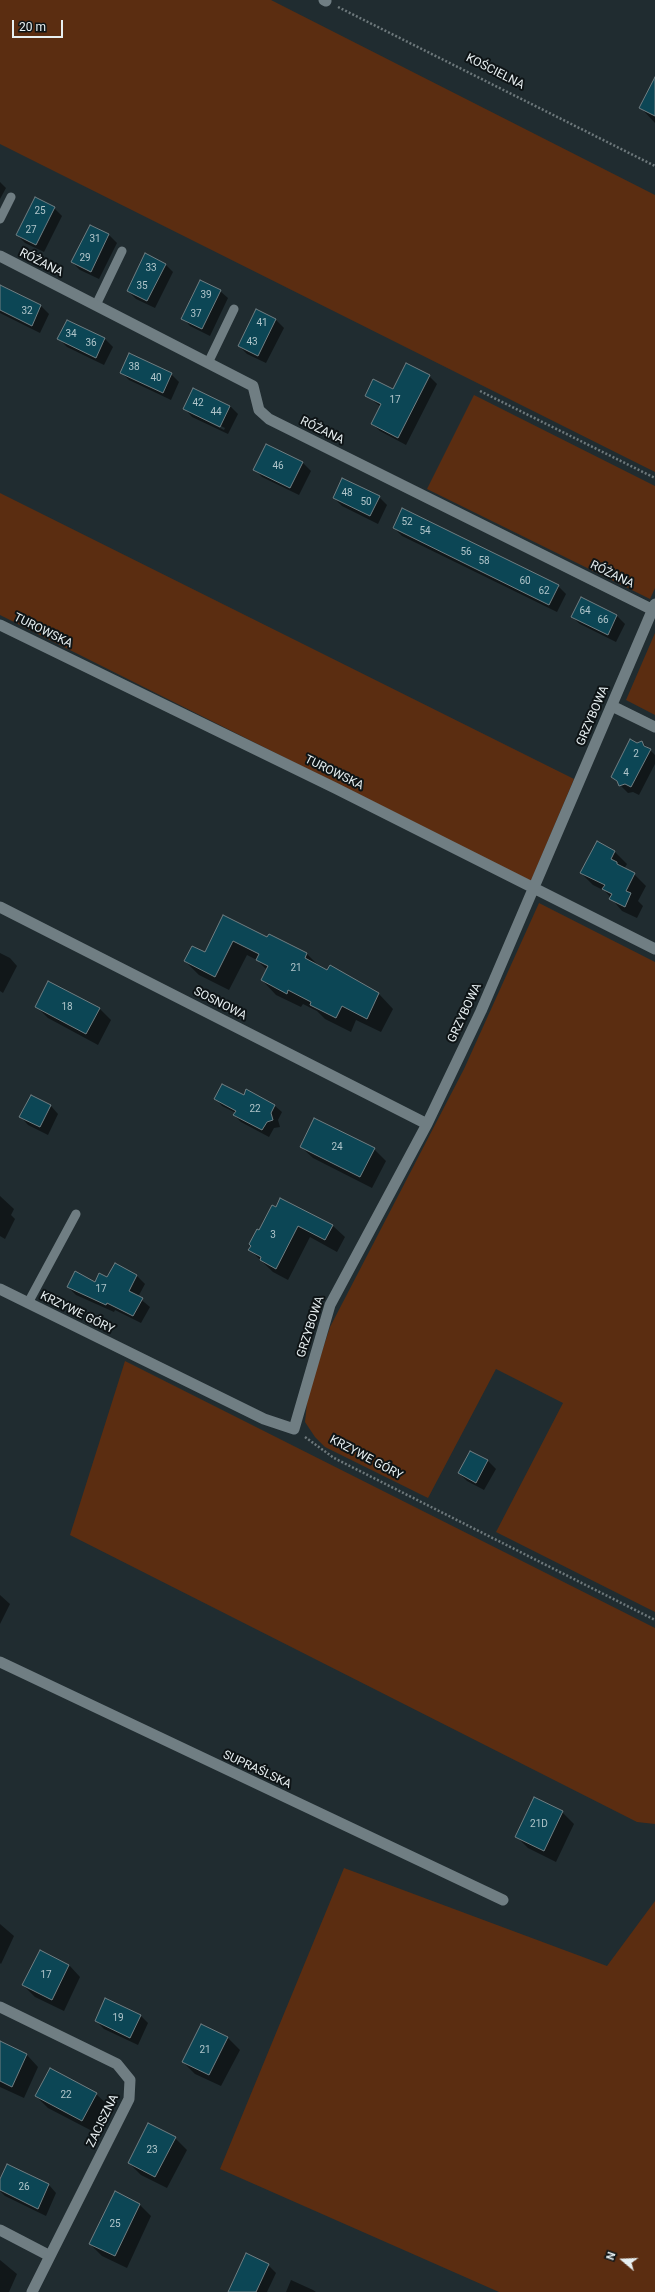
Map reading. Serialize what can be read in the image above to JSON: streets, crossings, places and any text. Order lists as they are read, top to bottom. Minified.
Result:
{"streets":{"street":["RÓŻANA","TUROWSKA","GRZYBOWA","SOSNOWA","KRZYWE GÓRY","SUPRAŚLSKA","ZACISZNA"],"path":["KOŚCIELNA"]},"crossings":[["RÓŻANA","GRZYBOWA"],["TUROWSKA","GRZYBOWA"],["GRZYBOWA","SOSNOWA"],["GRZYBOWA","KRZYWE GÓRY"]],"house_numbers":["25","27","31","29","33","35","39","32","37","41","34","43","36","38","40","17","42","44","46","48","50","52","54","56","58","60","62","64","66","2","4","21","18","22","24","3","17","21D","17","19","21","22","23","26","25"],"scale_bar":"20 m","north":"left"}
